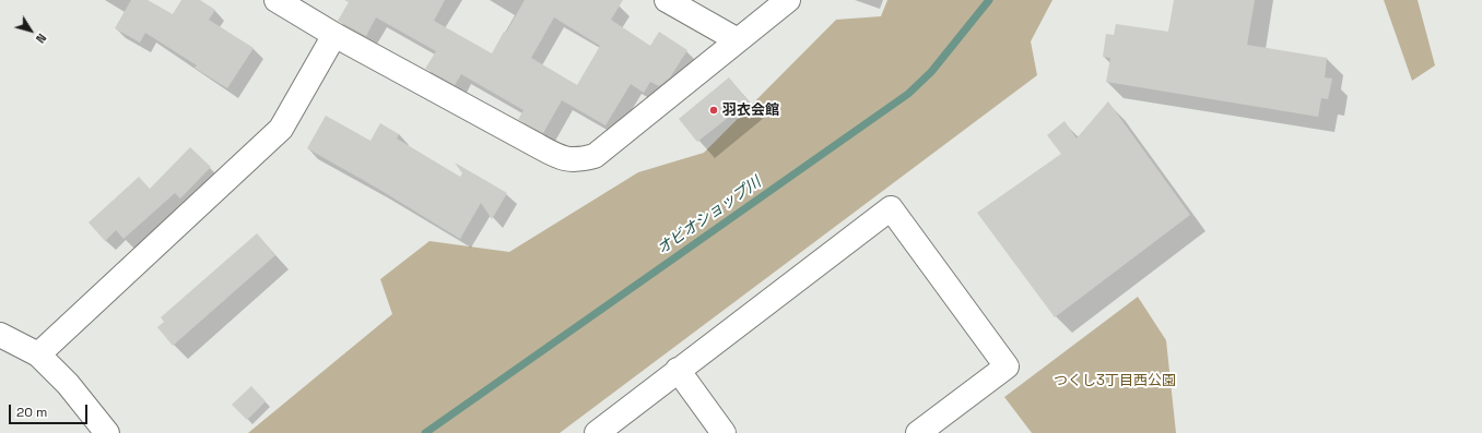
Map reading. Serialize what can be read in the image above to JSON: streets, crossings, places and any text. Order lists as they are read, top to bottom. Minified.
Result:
{"water":["オビオショップ川"],"parks":["つくし3丁目西公園"],"places":["羽衣会館"],"scale_bar":"20 m","north":"bottom right"}
